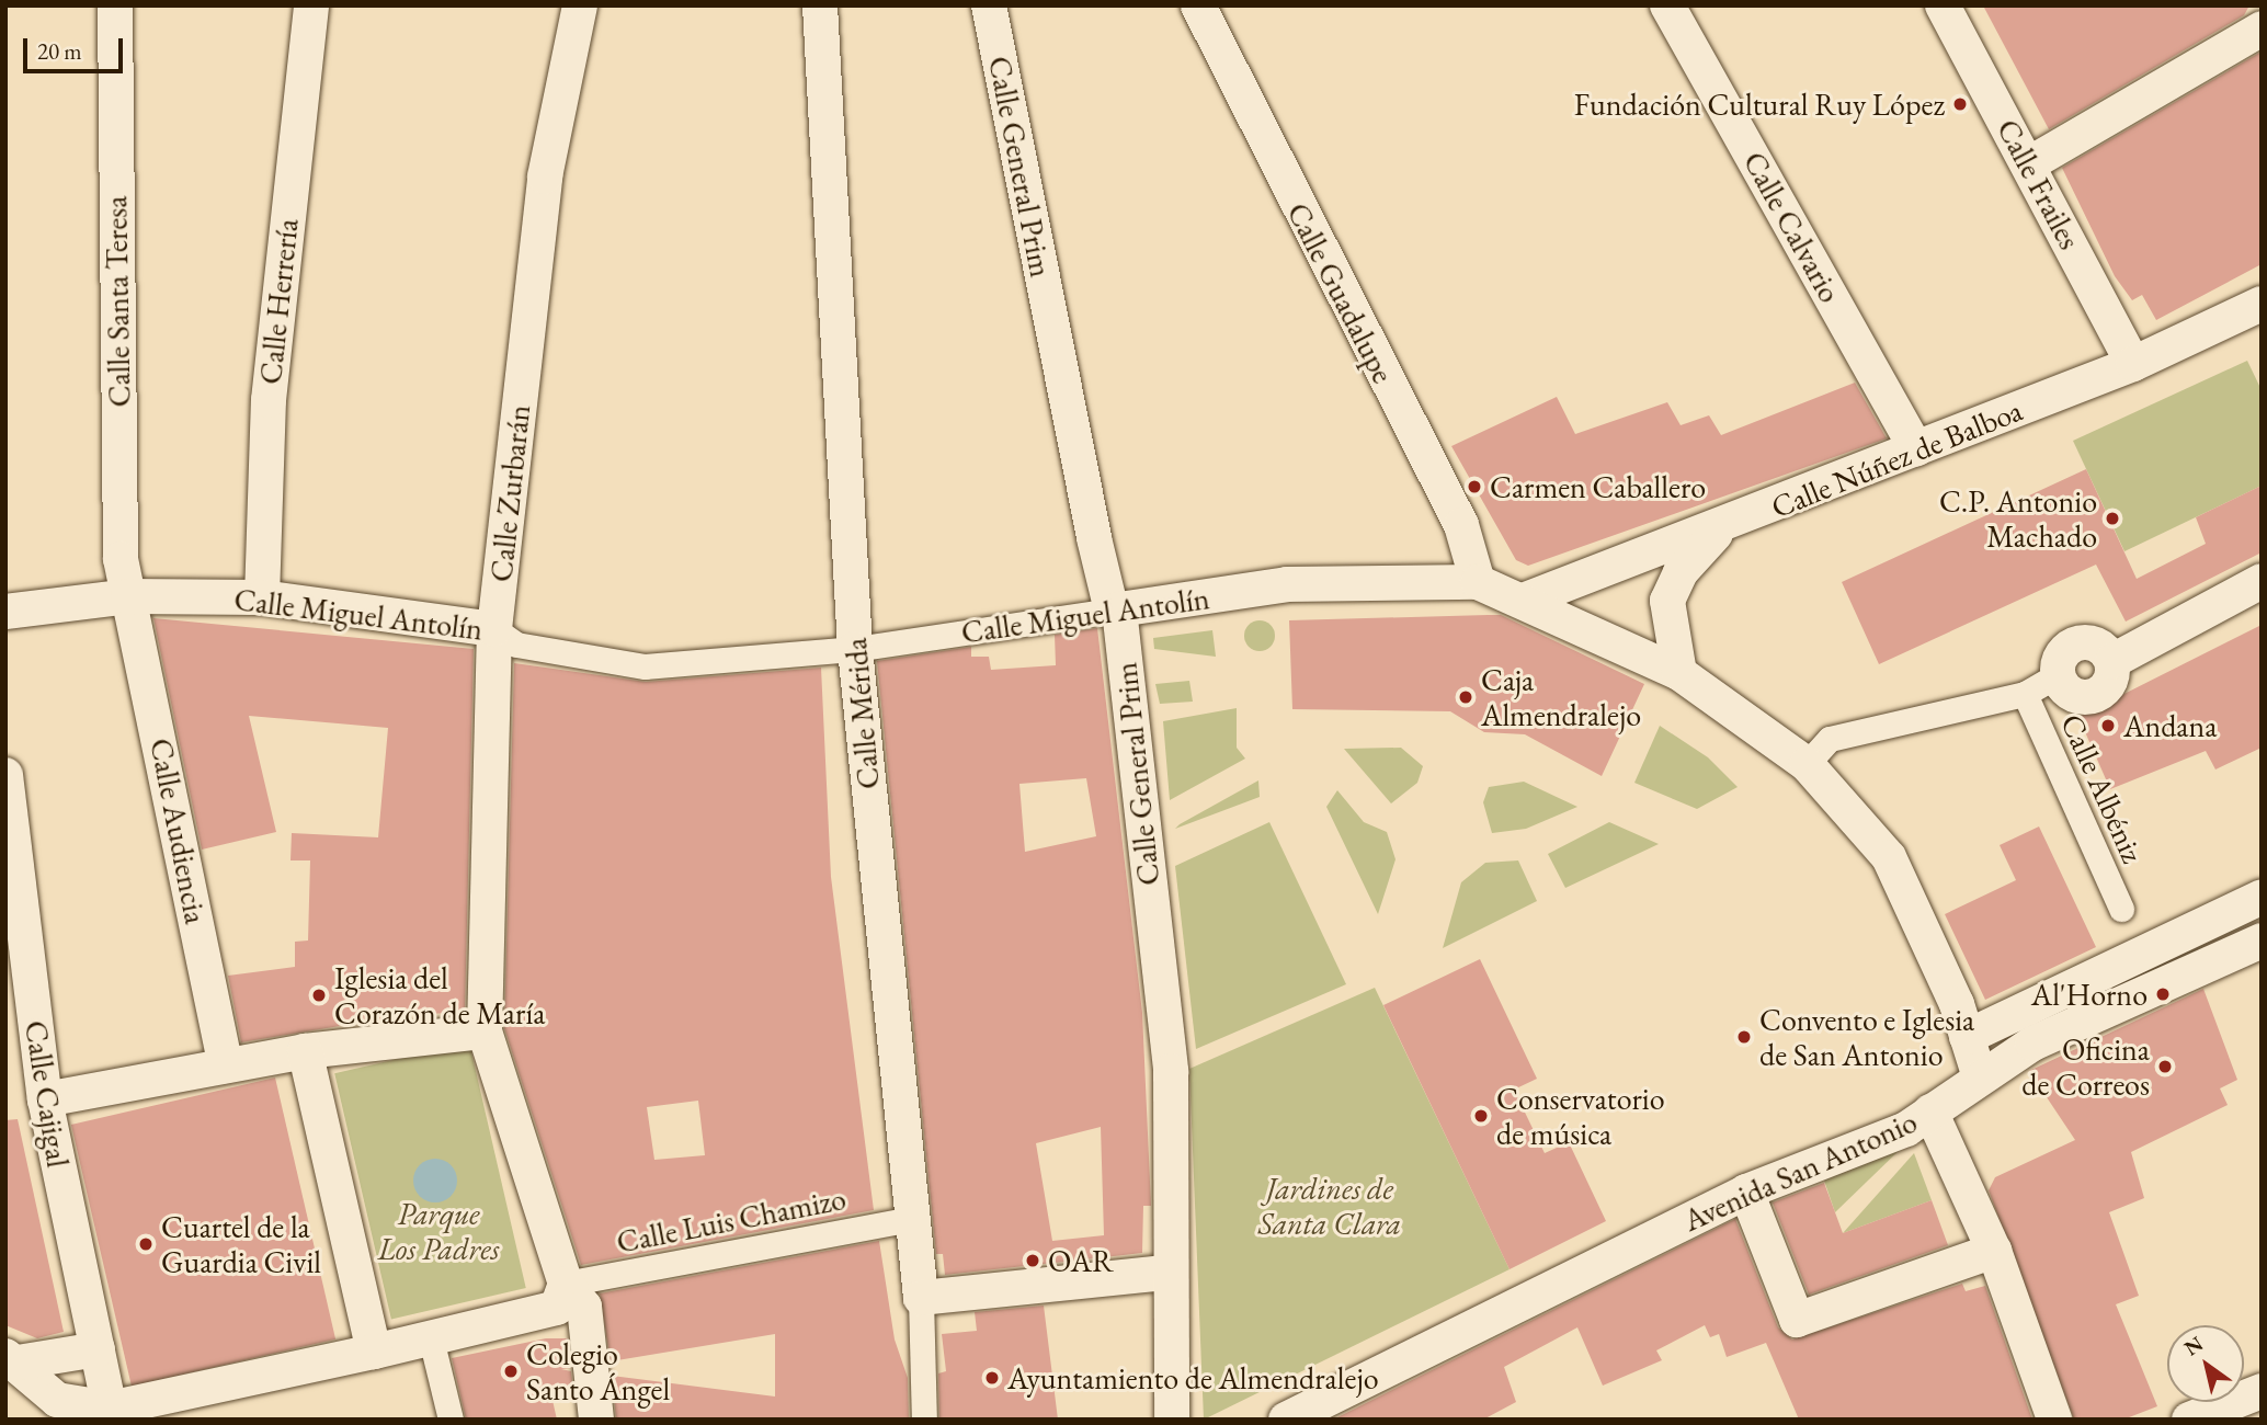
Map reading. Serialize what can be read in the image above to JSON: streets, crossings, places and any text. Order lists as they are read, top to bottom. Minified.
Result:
{"streets":{"street":["Calle General Prim","Calle Frailes","Calle Calvario","Calle Guadalupe","Calle Santa Teresa","Calle Herrería","Calle Núñez de Balboa","Calle Zurbarán","Calle Miguel Antolín","Calle Mérida","Calle Albéniz","Calle Audiencia","Calle Cajigal","Avenida San Antonio","Calle Luis Chamizo"]},"crossings":[["Calle General Prim","Calle Miguel Antolín"],["Calle Frailes","Calle Núñez de Balboa"],["Calle Calvario","Calle Núñez de Balboa"],["Calle Guadalupe","Calle Miguel Antolín"],["Calle Santa Teresa","Calle Miguel Antolín"],["Calle Santa Teresa","Calle Audiencia"],["Calle Herrería","Calle Miguel Antolín"],["Calle Núñez de Balboa","Calle Miguel Antolín"],["Calle Zurbarán","Calle Miguel Antolín"],["Calle Zurbarán","Calle Luis Chamizo"],["Calle Miguel Antolín","Calle Mérida"],["Calle Miguel Antolín","Calle Audiencia"],["Calle Mérida","Calle Luis Chamizo"]],"parks":["Jardines de Santa Clara","Parque Los Padres"],"places":["Fundación Cultural Ruy López","Carmen Caballero","C.P. Antonio Machado","Caja Almendralejo","Andana","Al'Horno","Iglesia del Corazón de María","Convento e Iglesia de San Antonio","Oficina de Correos","Conservatorio de música","Cuartel de la Guardia Civil","OAR","Colegio Santo Ángel","Ayuntamiento de Almendralejo"],"scale_bar":"20 m","north":"top left"}
